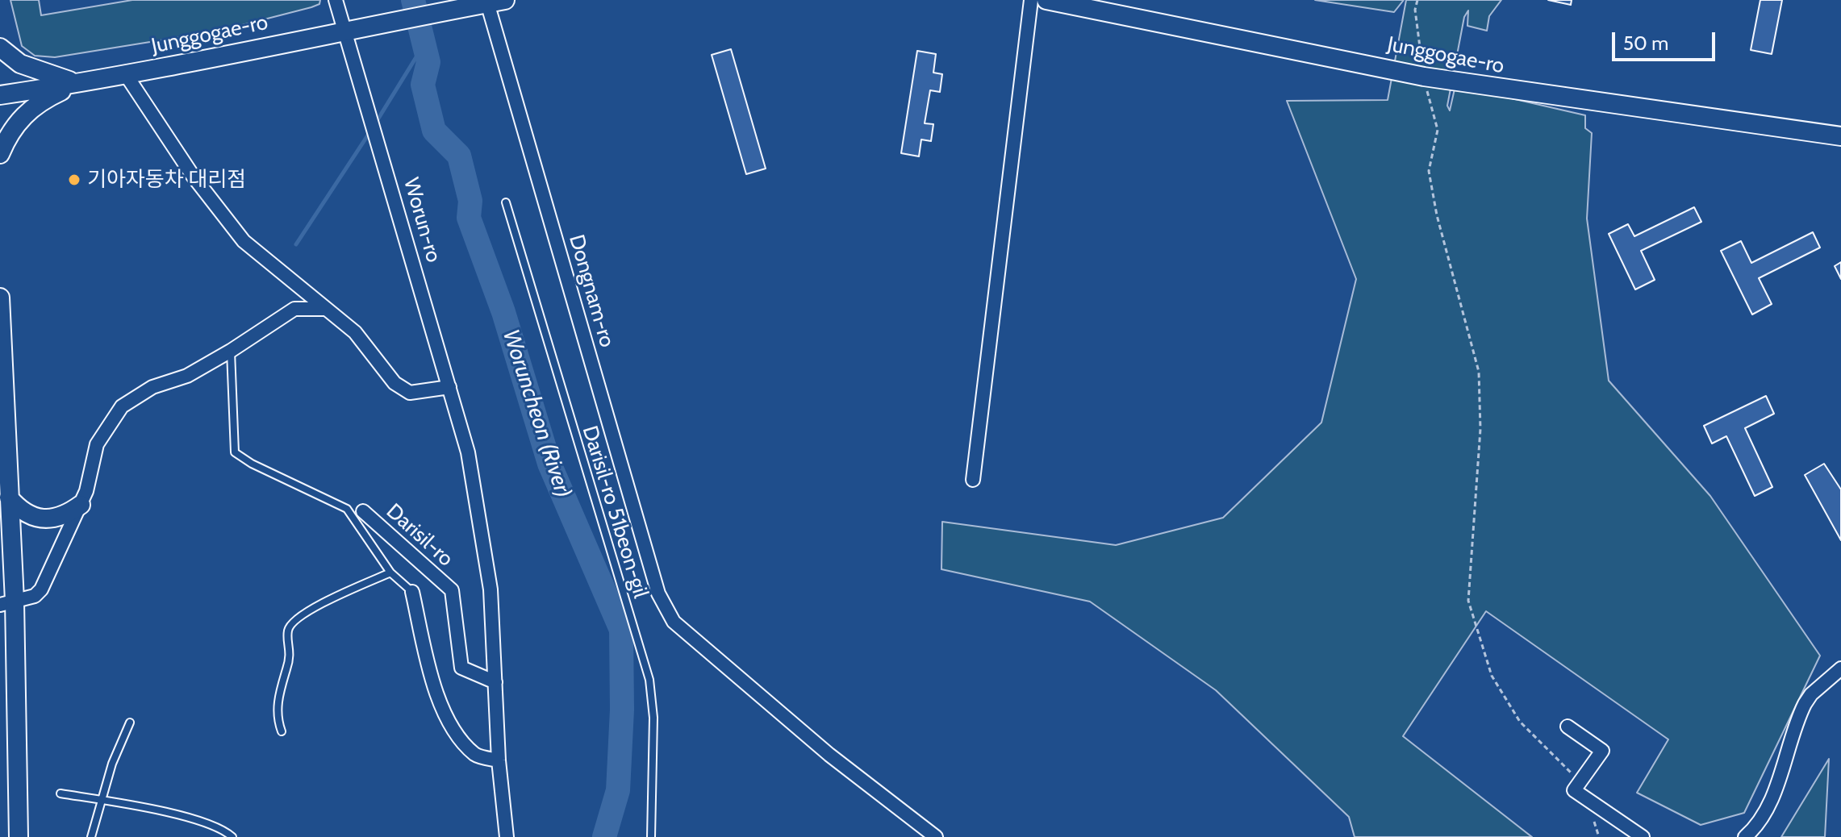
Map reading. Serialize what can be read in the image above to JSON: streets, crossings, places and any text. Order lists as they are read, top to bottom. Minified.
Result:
{"streets":{"street":["Junggogae-ro","Worun-ro","Dongnam-ro","Darisil-ro"],"lane":["Darisil-ro 51beon-gil"]},"crossings":[["Junggogae-ro","Worun-ro"],["Junggogae-ro","Dongnam-ro"],["Worun-ro","Darisil-ro"]],"water":["Woruncheon (River)"],"places":["기아자동차 대리점"],"scale_bar":"50 m"}
